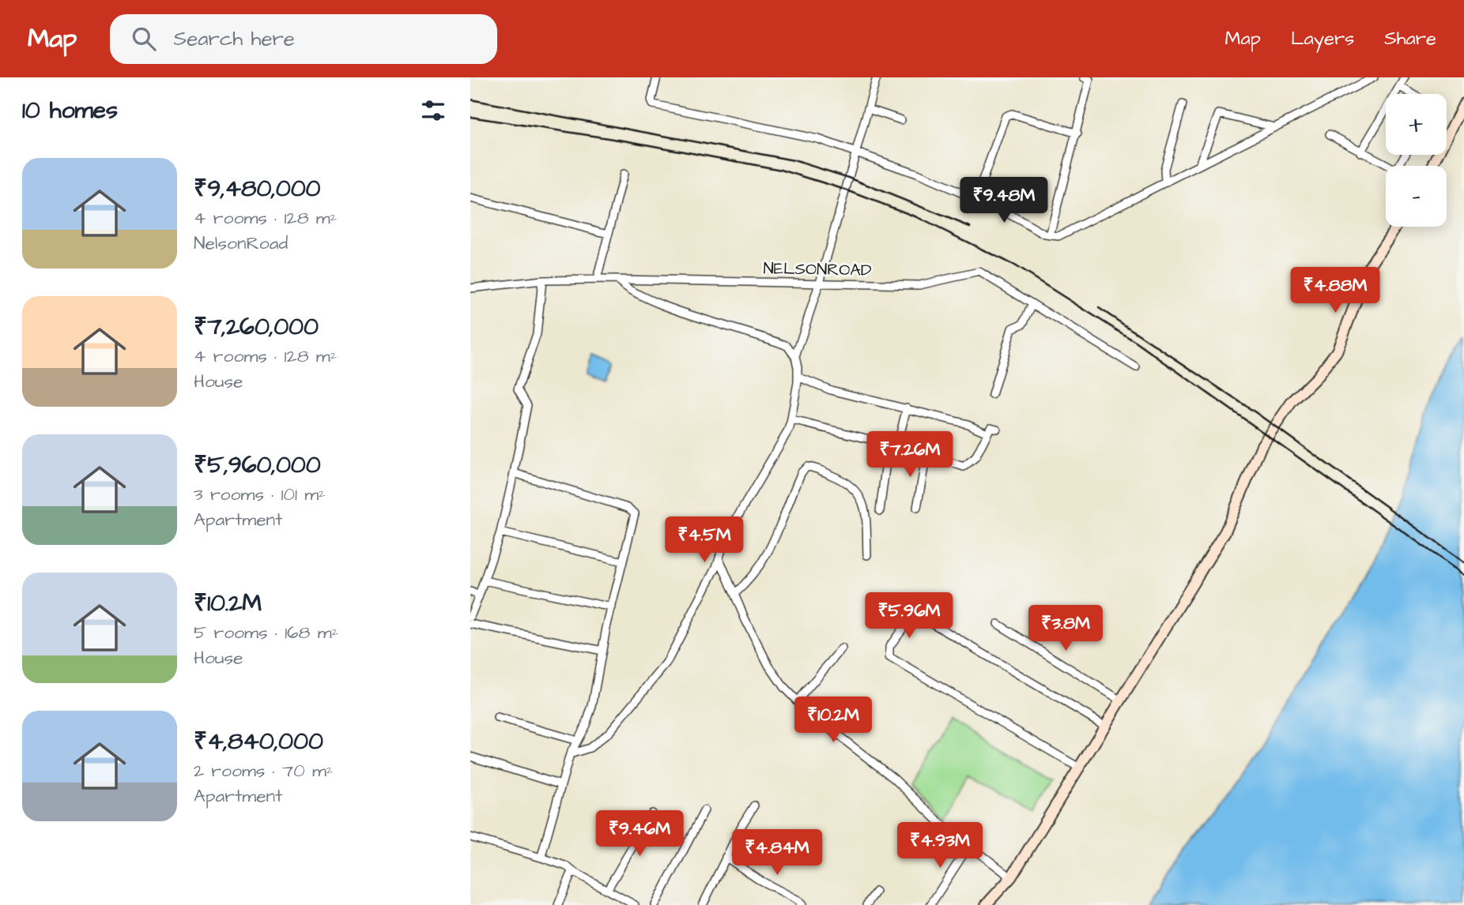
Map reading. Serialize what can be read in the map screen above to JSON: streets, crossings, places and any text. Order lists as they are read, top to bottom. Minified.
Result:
{"streets":{"street":["NELSONROAD"]},"page":{"header":"Map","search":"Search here","nav":["Map","Layers","Share"],"heading":"10 homes","map_buttons":["+","−"],"list":[{"name":"₹9,480,000","note":"4 rooms · 128 m² · NelsonRoad"},{"name":"₹7,260,000","note":"4 rooms · 128 m² · House"},{"name":"₹5,960,000","note":"3 rooms · 101 m² · Apartment"},{"name":"₹10.2M","note":"5 rooms · 168 m² · House"},{"name":"₹4,840,000","note":"2 rooms · 70 m² · Apartment"}],"price":["₹9.48M","₹4.88M","₹7.26M","₹4.5M","₹5.96M","₹3.8M","₹10.2M","₹9.46M","₹4.93M","₹4.84M"]}}
